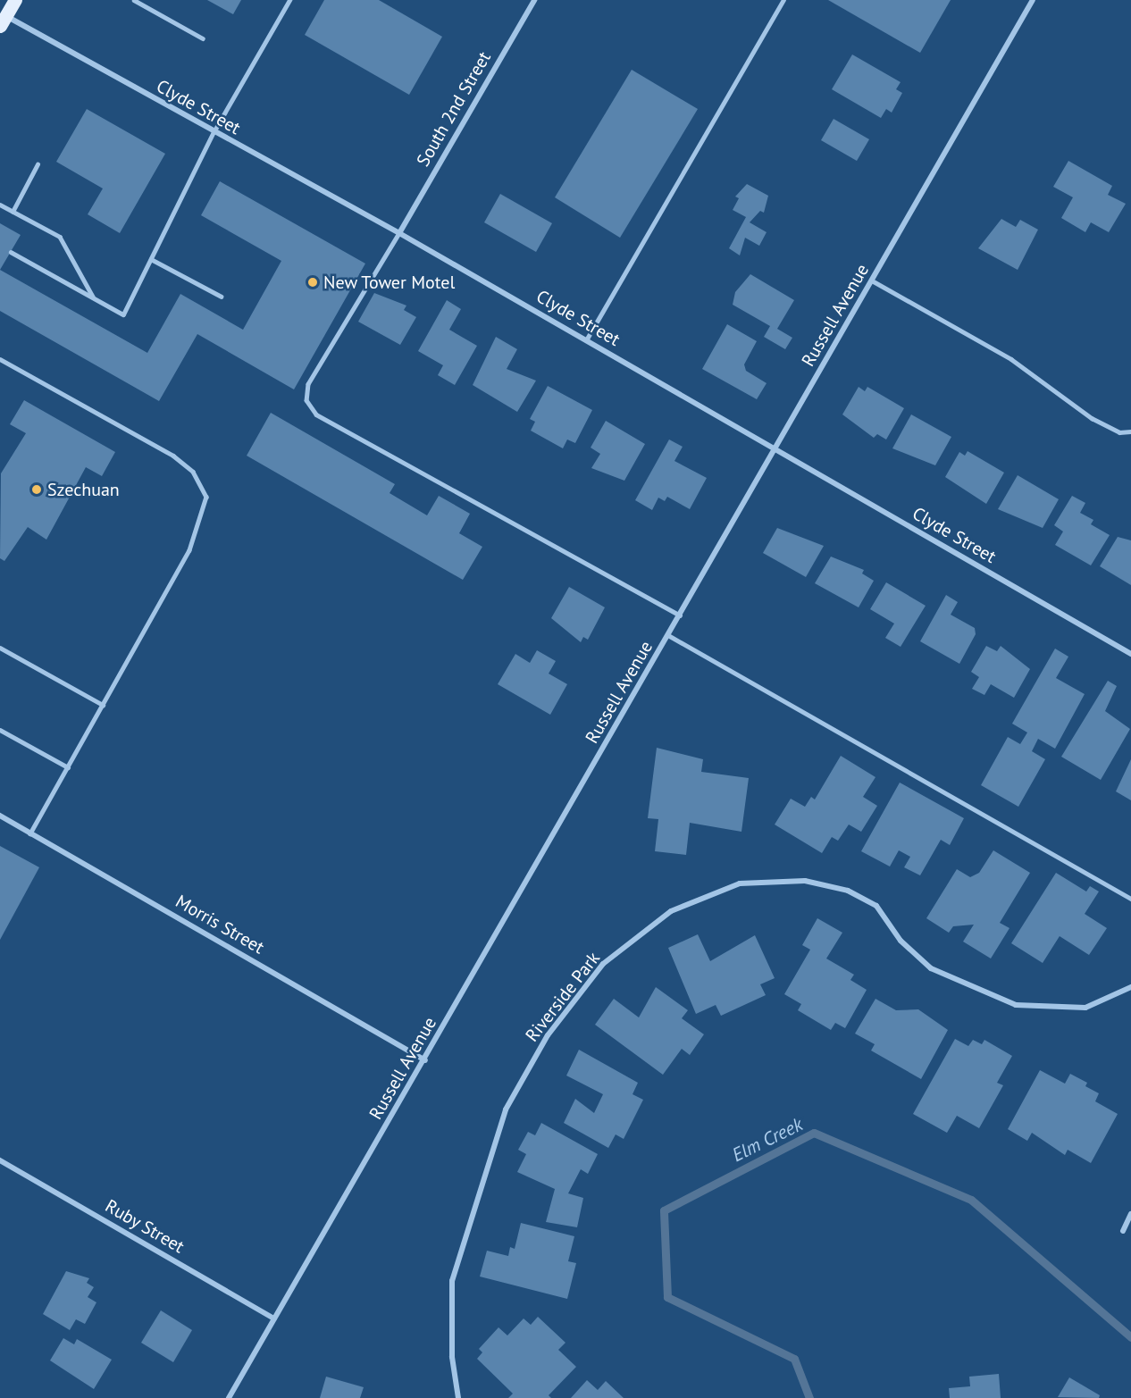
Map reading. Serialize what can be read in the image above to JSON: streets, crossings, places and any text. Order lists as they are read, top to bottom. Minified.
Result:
{"streets":{"street":["Clyde Street","South 2nd Street","Russell Avenue","Morris Street","Riverside Park","Ruby Street"]},"crossings":[["Clyde Street","South 2nd Street"],["Clyde Street","Russell Avenue"],["Russell Avenue","Morris Street"],["Russell Avenue","Ruby Street"]],"water":["Elm Creek"],"places":["New Tower Motel","Szechuan"]}
